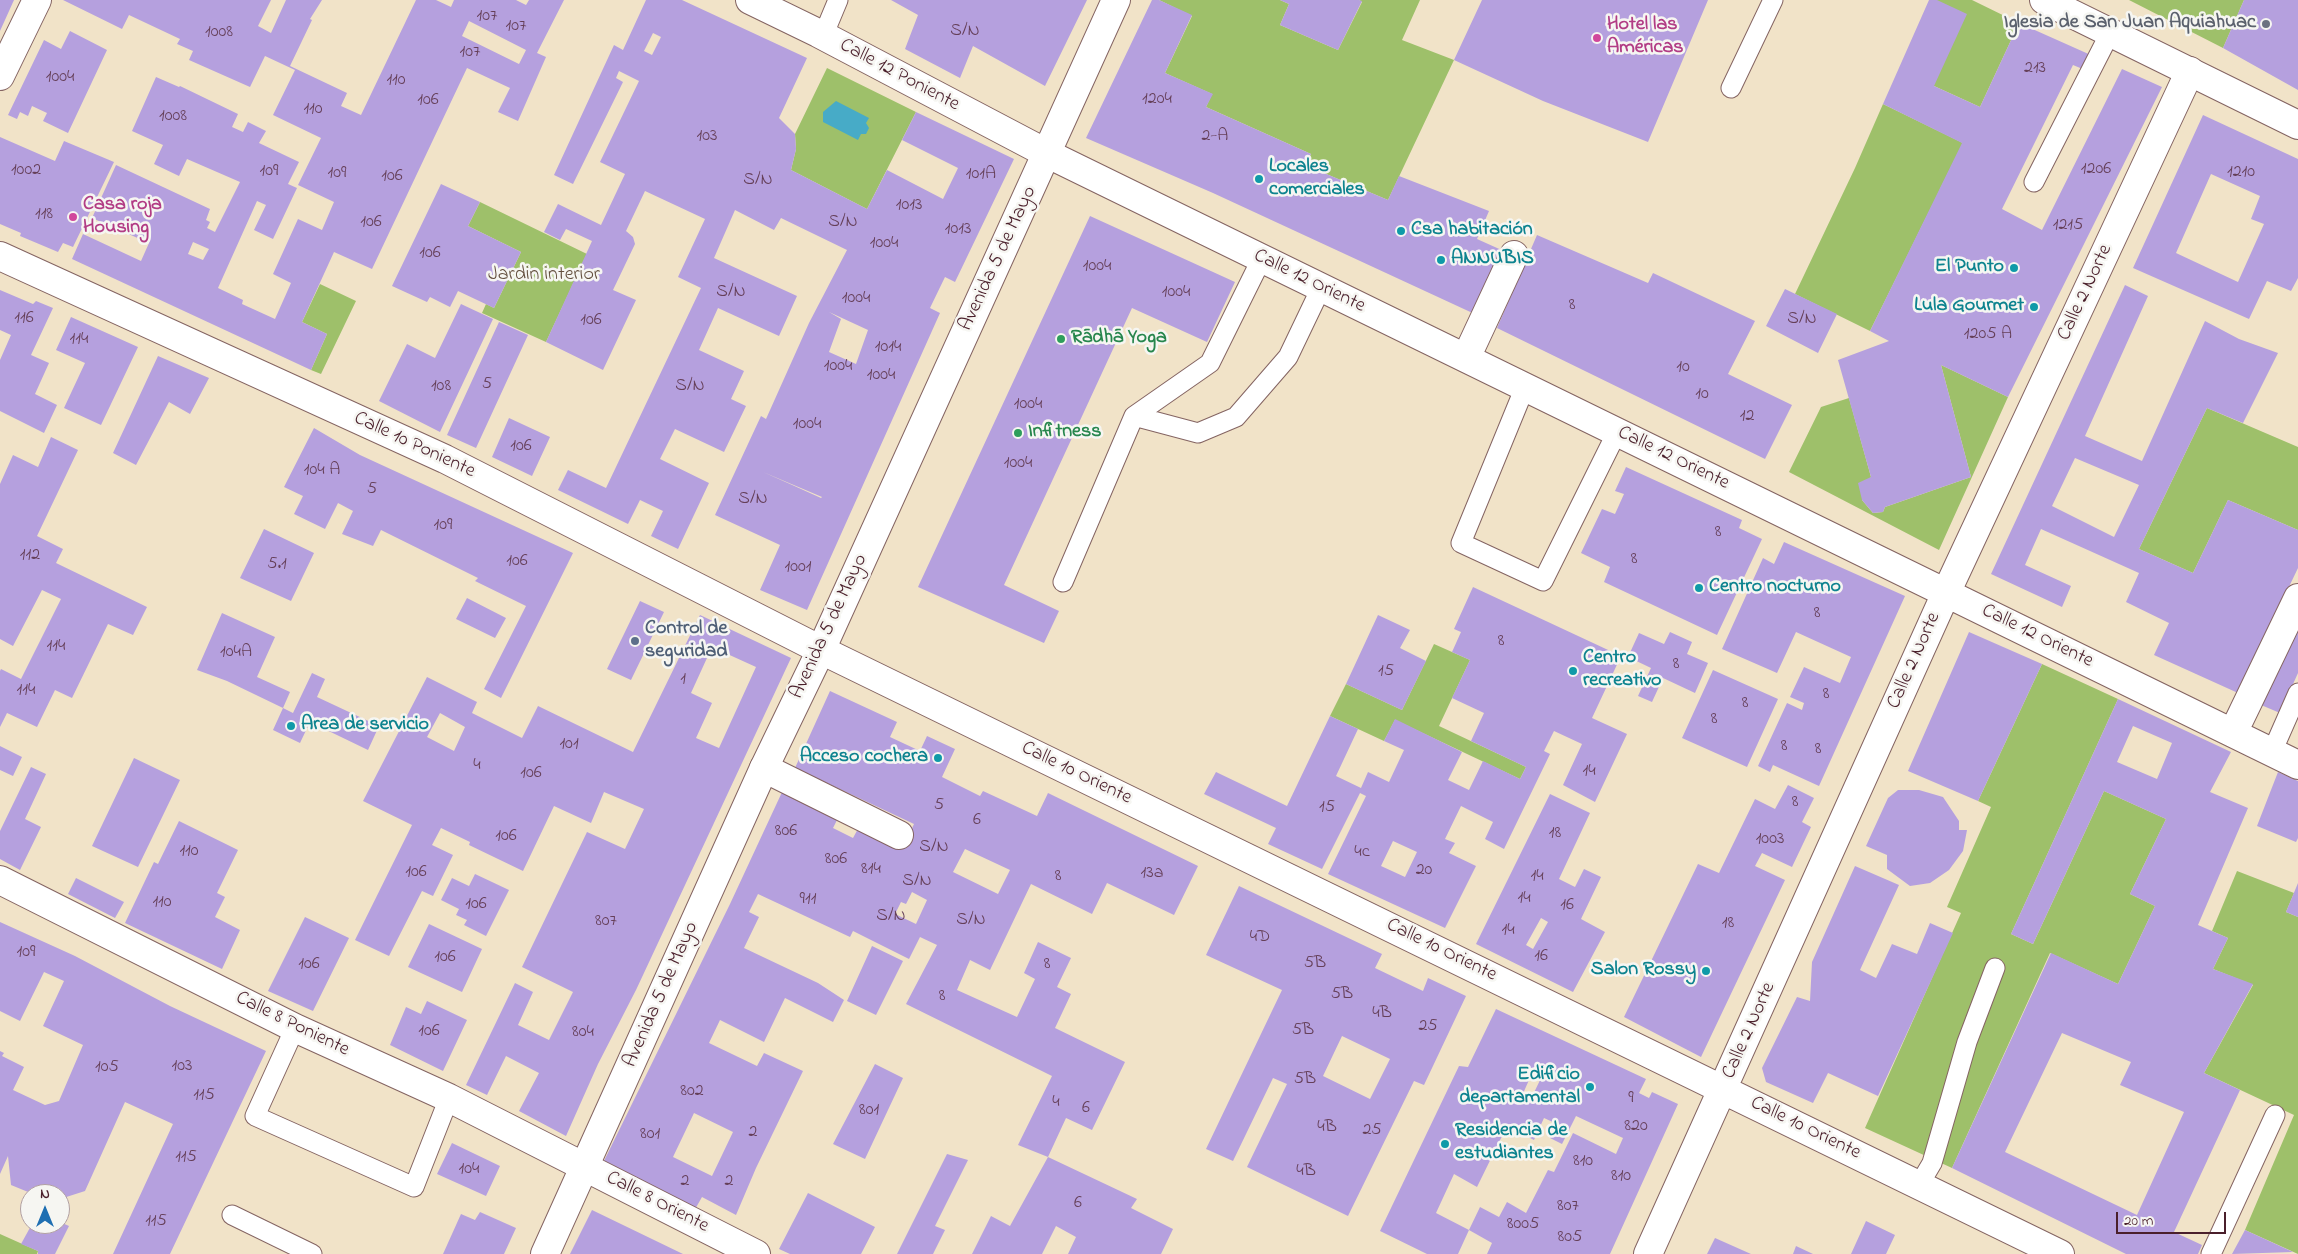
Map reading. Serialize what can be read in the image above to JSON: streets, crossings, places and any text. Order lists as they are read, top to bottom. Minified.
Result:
{"streets":{"street":["Calle 12 Poniente","Avenida 5 de Mayo","Calle 12 Oriente","Calle 2 Norte","Calle 10 Poniente","Calle 10 Oriente","Calle 8 Poniente","Calle 8 Oriente"]},"crossings":[["Calle 12 Poniente","Avenida 5 de Mayo"],["Calle 12 Poniente","Calle 12 Oriente"],["Avenida 5 de Mayo","Calle 12 Oriente"],["Avenida 5 de Mayo","Calle 10 Poniente"],["Avenida 5 de Mayo","Calle 10 Oriente"],["Avenida 5 de Mayo","Calle 8 Poniente"],["Avenida 5 de Mayo","Calle 8 Oriente"],["Calle 12 Oriente","Calle 2 Norte"],["Calle 2 Norte","Calle 10 Oriente"],["Calle 10 Poniente","Calle 10 Oriente"],["Calle 8 Poniente","Calle 8 Oriente"]],"parks":["Jardin interior"],"places":["Iglesia de San Juan Aquiahuac","Hotel las Américas","Locales comerciales","Casa roja Housing","Csa habitación","ANNUBIS","El Punto","Lula Gourmet","Rādhā Yoga","Infitness","Centro nocturno","Control de seguridad","Centro recreativo","Area de servicio","Acceso cochera","Salon Rossy","Edificio departamental","Residencia de estudiantes"],"house_numbers":["107","107","S/N","1008","107","213","1004","110","1204","106","110","1008","103","2-A","1206","1002","109","1210","109","101A","106","S/N","1013","118","106","S/N","1215","1013","1004","106","1004","S/N","1004","1004","8","116","S/N","106","1205 A","114","1014","1004","10","1004","5","108","S/N","10","1004","12","1004","106","1004","104 A","5","S/N","109","8","112","8","106","5.1","1001","8","8","114","104A","8","15","1","114","8","8","8","101","8","8","4","14","106","8","5","15","6","806","18","106","1003","S/N","110","4c","806","814","20","106","13a","8","14","S/N","14","911","110","106","16","S/N","S/N","807","18","14","4D","109","16","106","5B","106","8","5B","8","4B","25","5B","106","804","103","105","5B","802","115","9","4","6","801","820","4B","25","2","801","115","810","104","4B","810","2","2","6","807","115","8005","805"],"scale_bar":"20 m","north":"top"}
